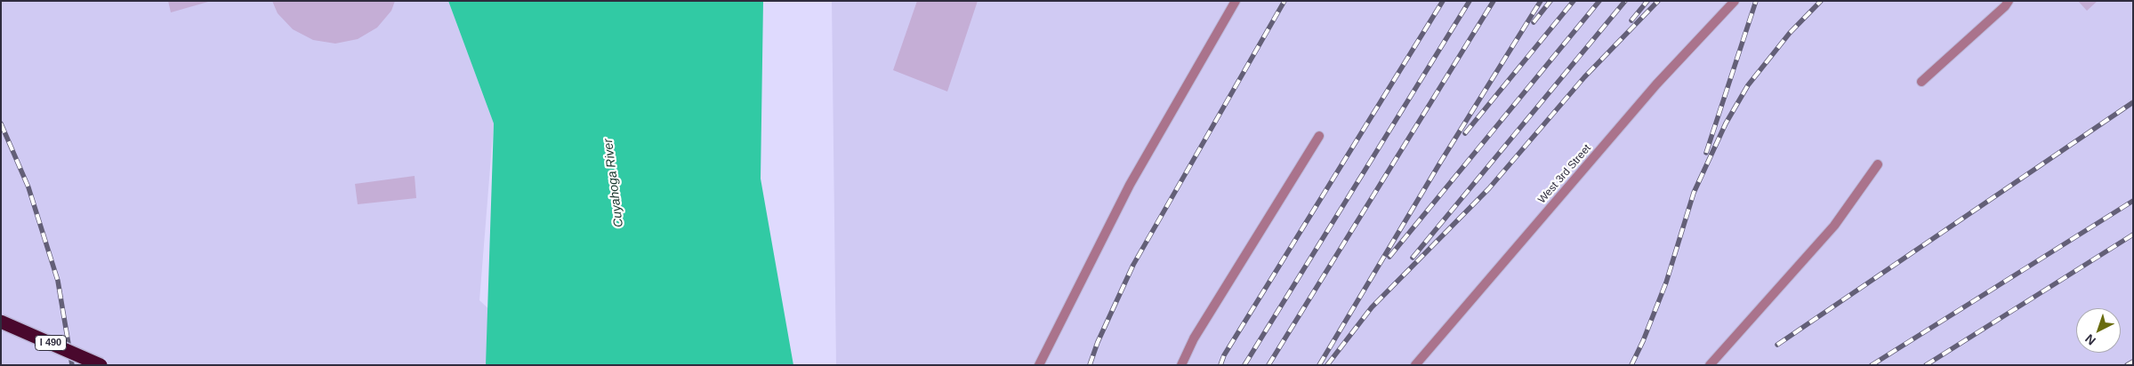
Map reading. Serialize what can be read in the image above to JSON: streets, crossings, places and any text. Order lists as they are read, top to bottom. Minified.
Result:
{"streets":{"highway":["I 490"],"street":["West 3rd Street"]},"water":["Cuyahoga River"],"north":"bottom left"}
